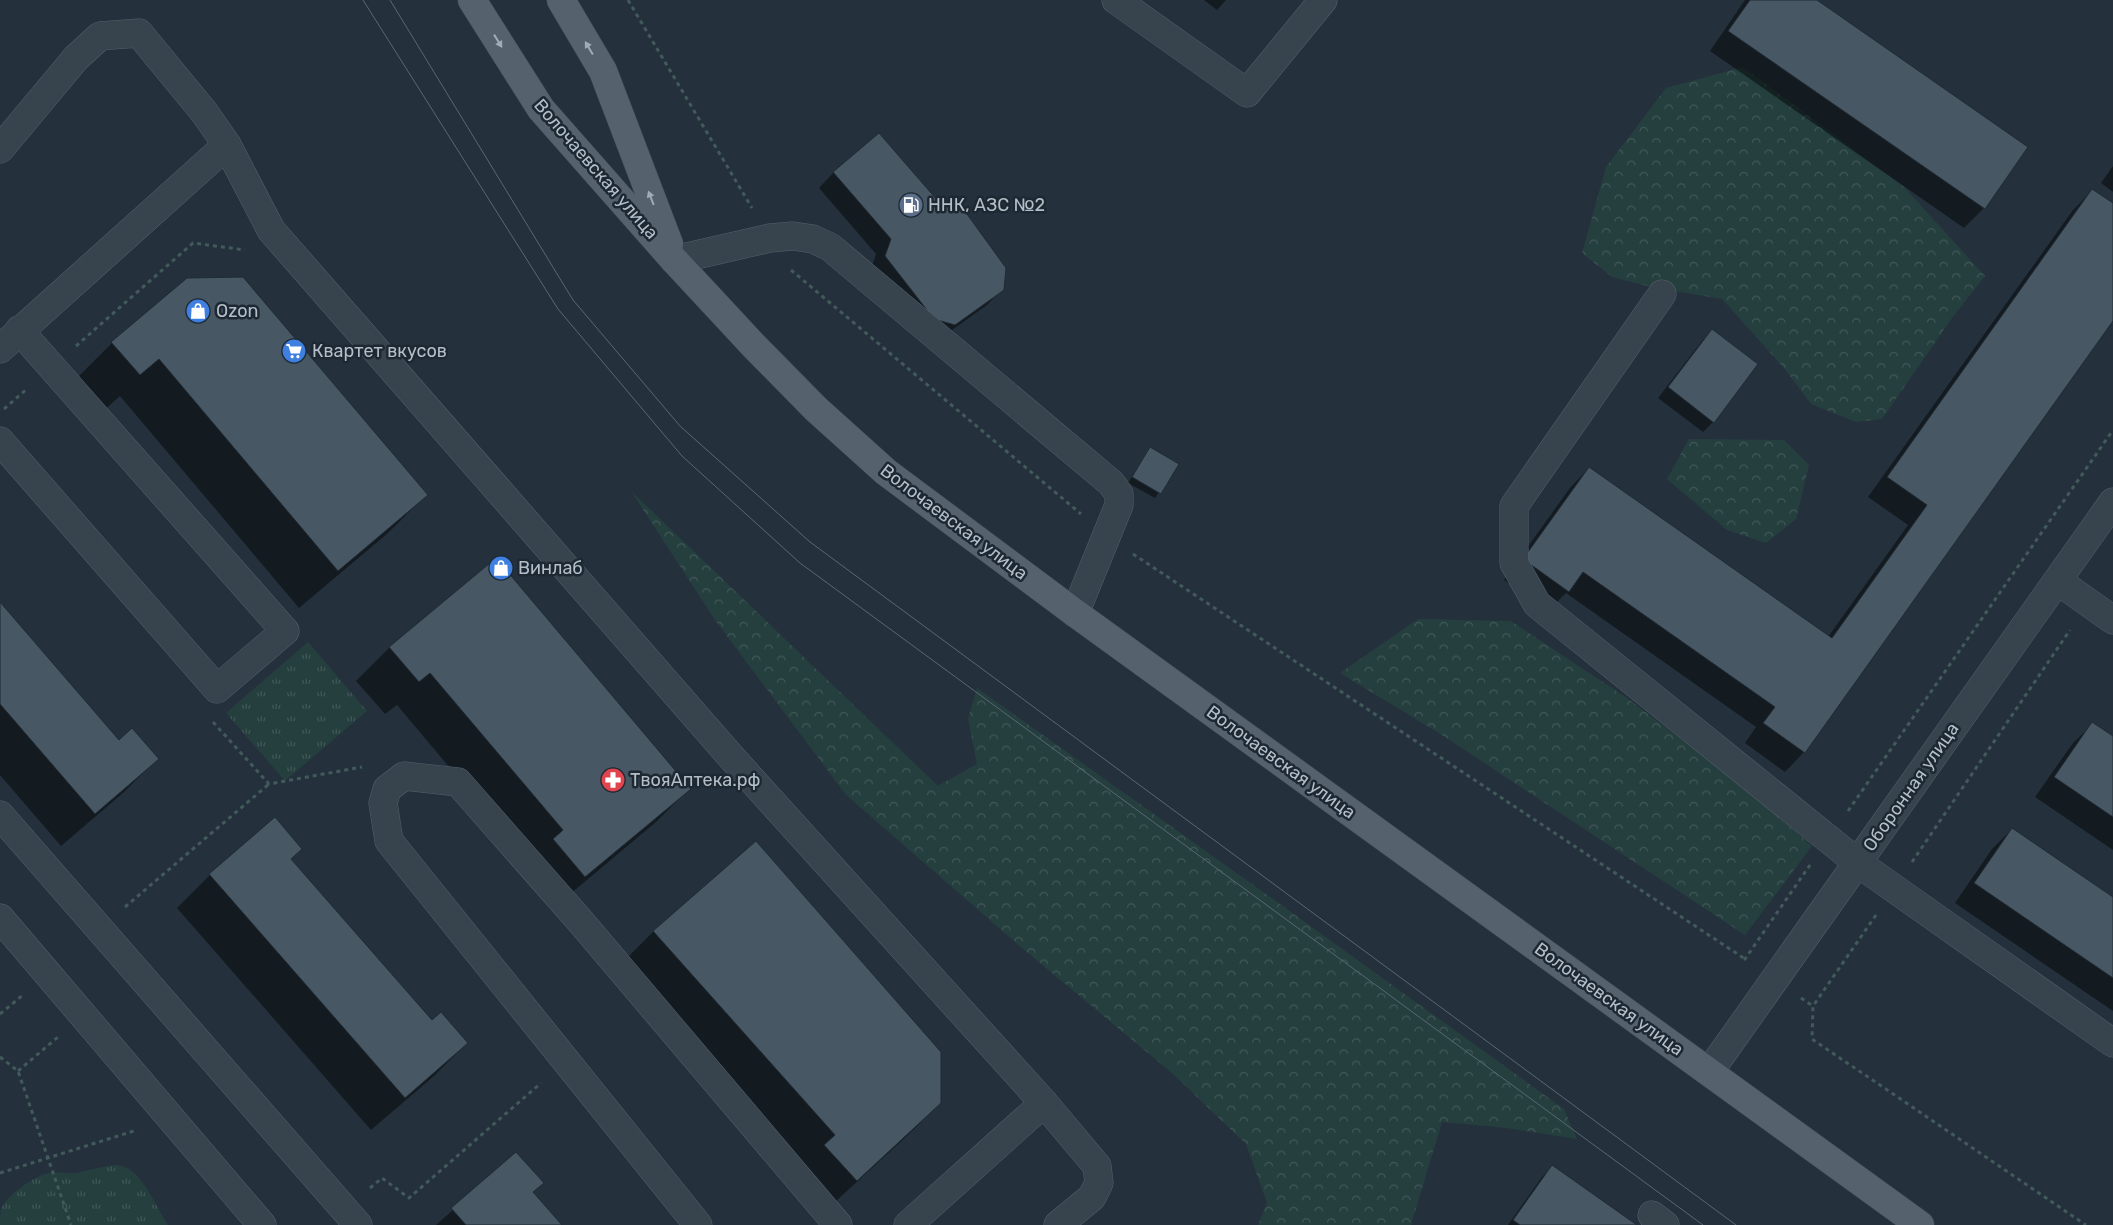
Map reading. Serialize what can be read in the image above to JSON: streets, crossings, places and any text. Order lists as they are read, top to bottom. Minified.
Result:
{"streets":{"main road":["Волочаевская улица"],"street":["Оборонная улица"]},"crossings":[["Волочаевская улица","Оборонная улица"]],"places":{"fuel station":["ННК, АЗС №2"],"shop":["Ozon","Винлаб"],"supermarket":["Квартет вкусов"],"pharmacy":["ТвояАптека.рф"]}}
